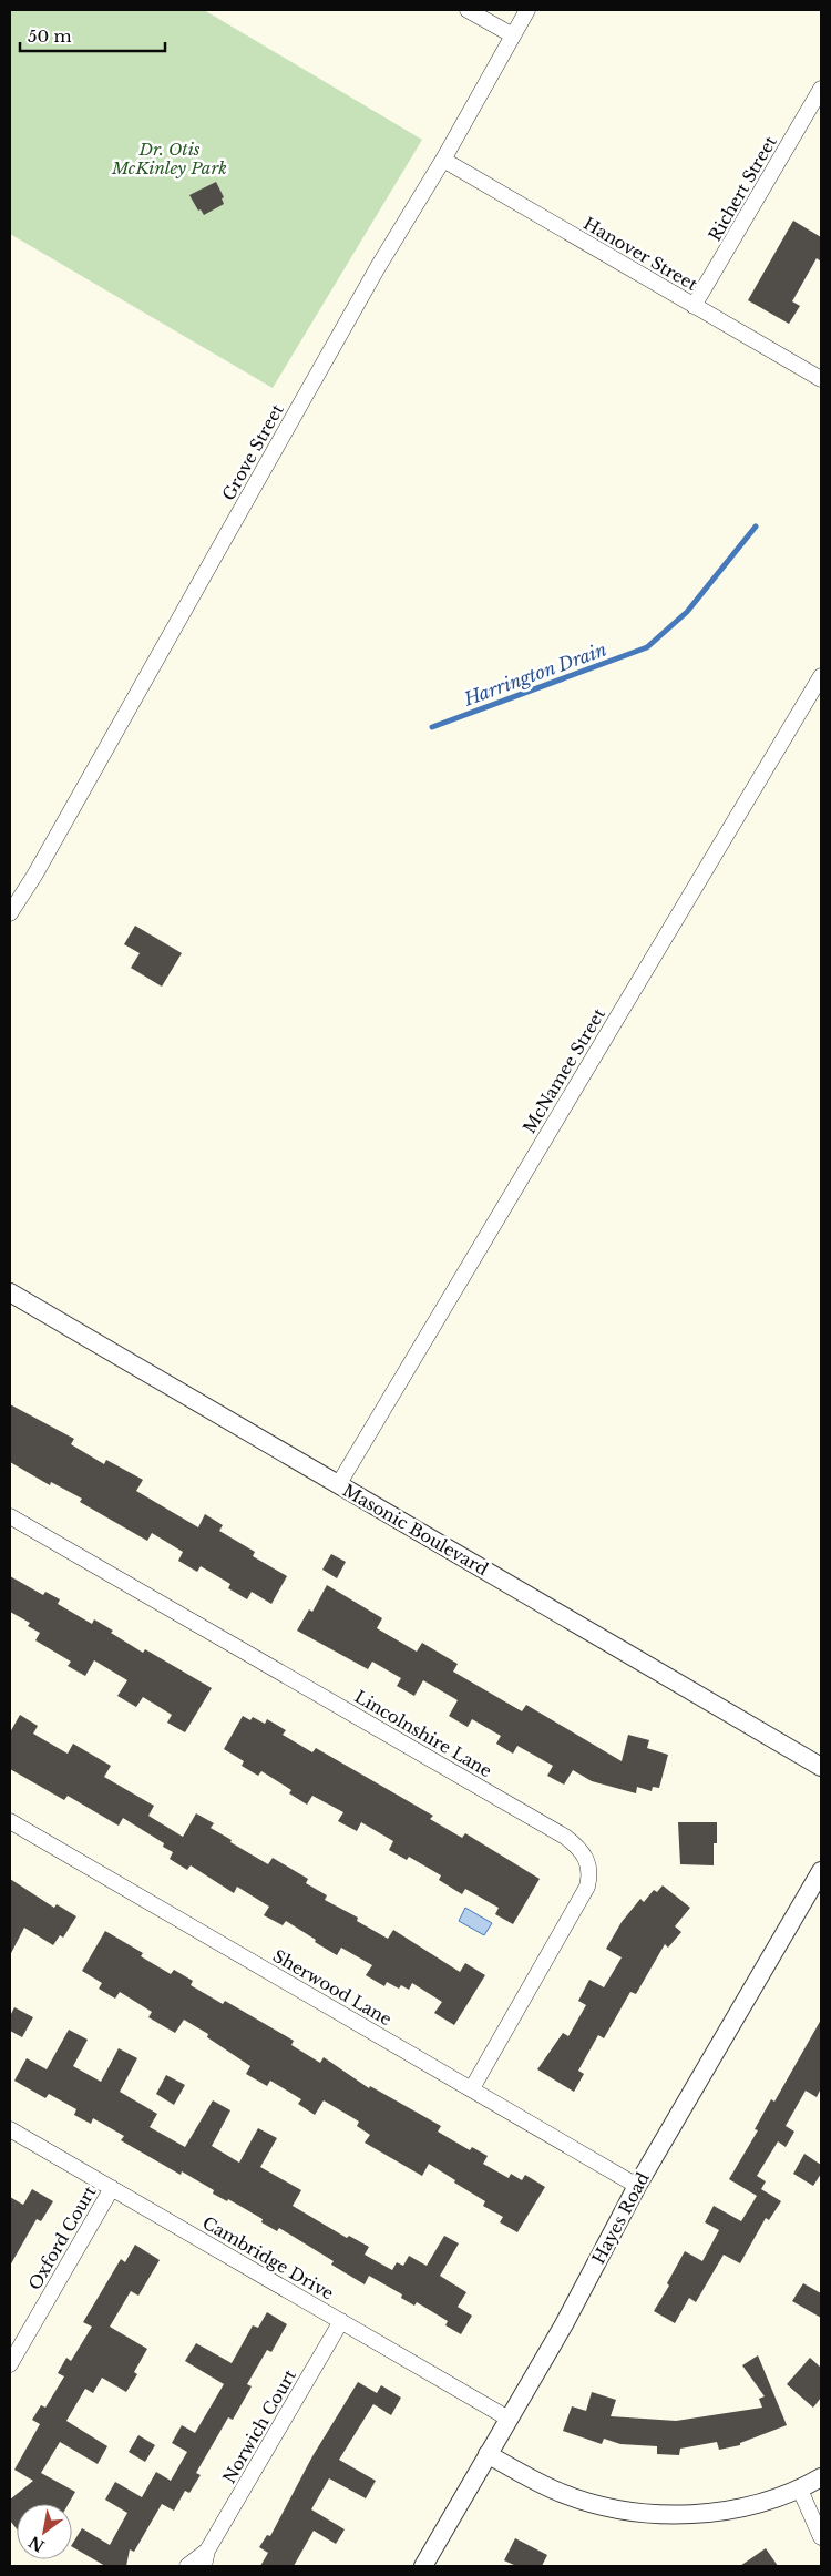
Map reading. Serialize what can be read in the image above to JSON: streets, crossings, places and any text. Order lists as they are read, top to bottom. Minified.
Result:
{"streets":{"street":["Richert Street","Hanover Street","Grove Street","McNamee Street","Masonic Boulevard","Lincolnshire Lane","Sherwood Lane","Hayes Road","Oxford Court","Cambridge Drive","Norwich Court"]},"crossings":[["Richert Street","Hanover Street"],["Hanover Street","Grove Street"],["McNamee Street","Masonic Boulevard"],["Lincolnshire Lane","Sherwood Lane"],["Sherwood Lane","Hayes Road"],["Hayes Road","Cambridge Drive"],["Oxford Court","Cambridge Drive"],["Cambridge Drive","Norwich Court"]],"water":["Harrington Drain"],"parks":["Dr. Otis McKinley Park"],"scale_bar":"50 m","north":"bottom left"}
